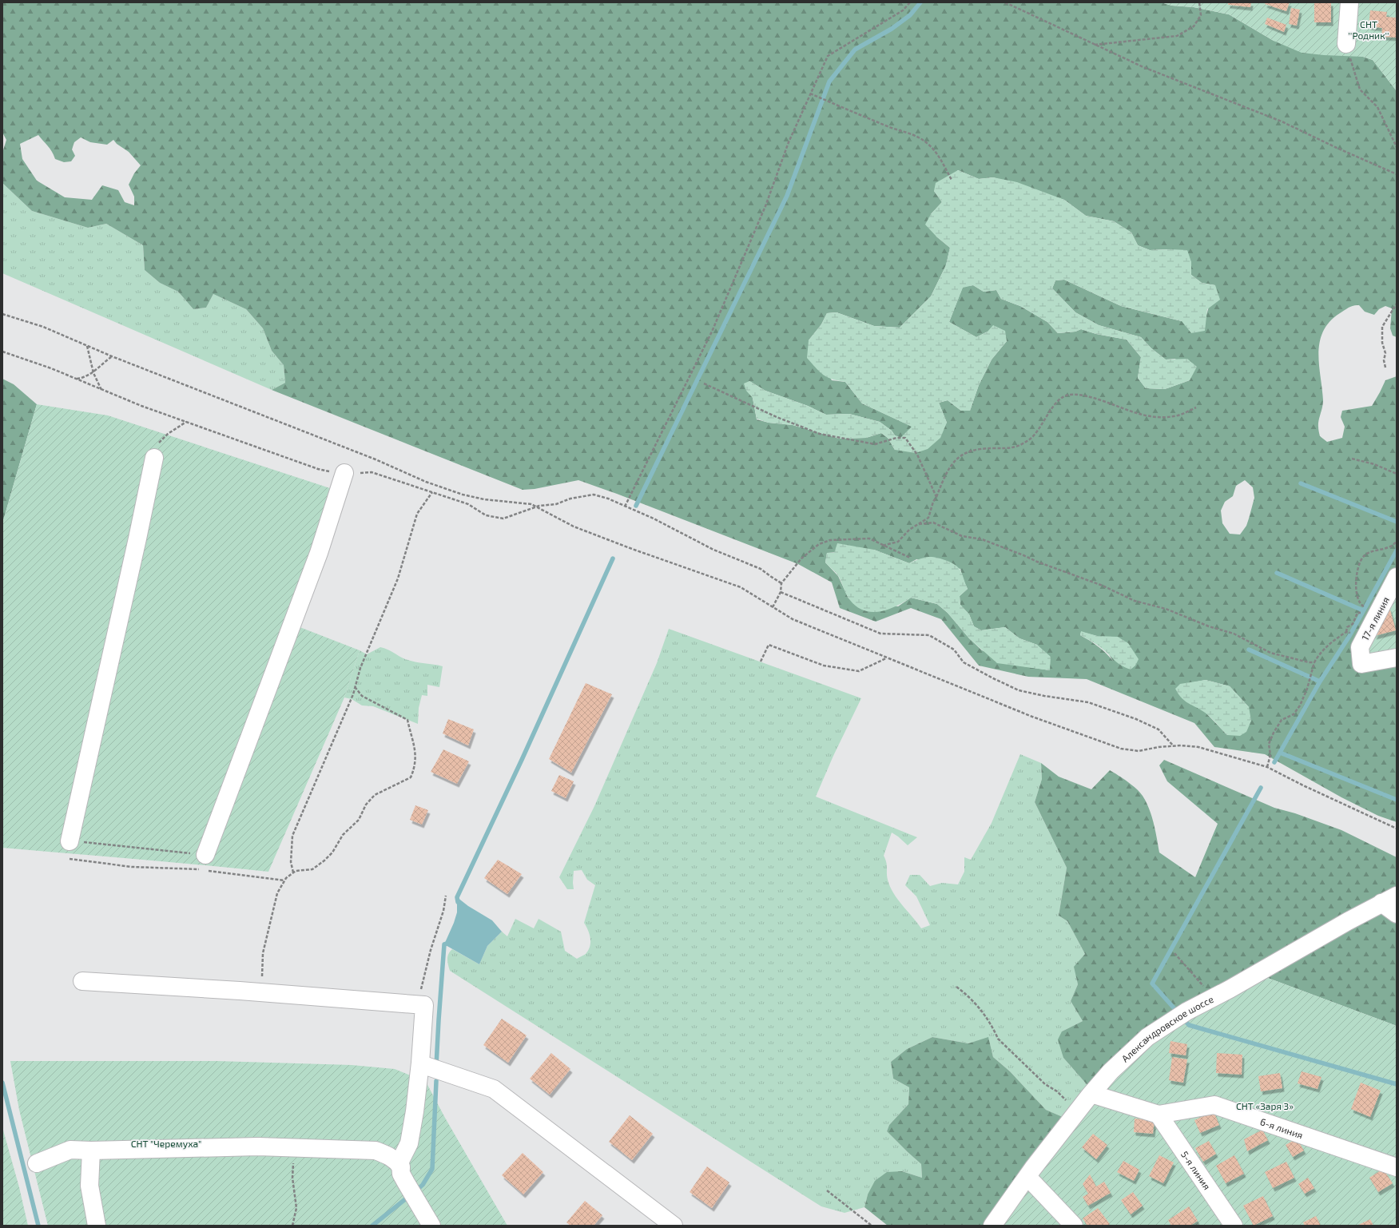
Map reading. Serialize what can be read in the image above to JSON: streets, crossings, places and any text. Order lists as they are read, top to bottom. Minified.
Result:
{"streets":{"street":["17-я линия","Александровское шоссе","6-я линия","5-я линия"]},"crossings":[["Александровское шоссе","6-я линия"],["6-я линия","5-я линия"]],"parks":["СНТ ''Родник''","СНТ «Заря 3»","СНТ \"Черемуха\""]}
